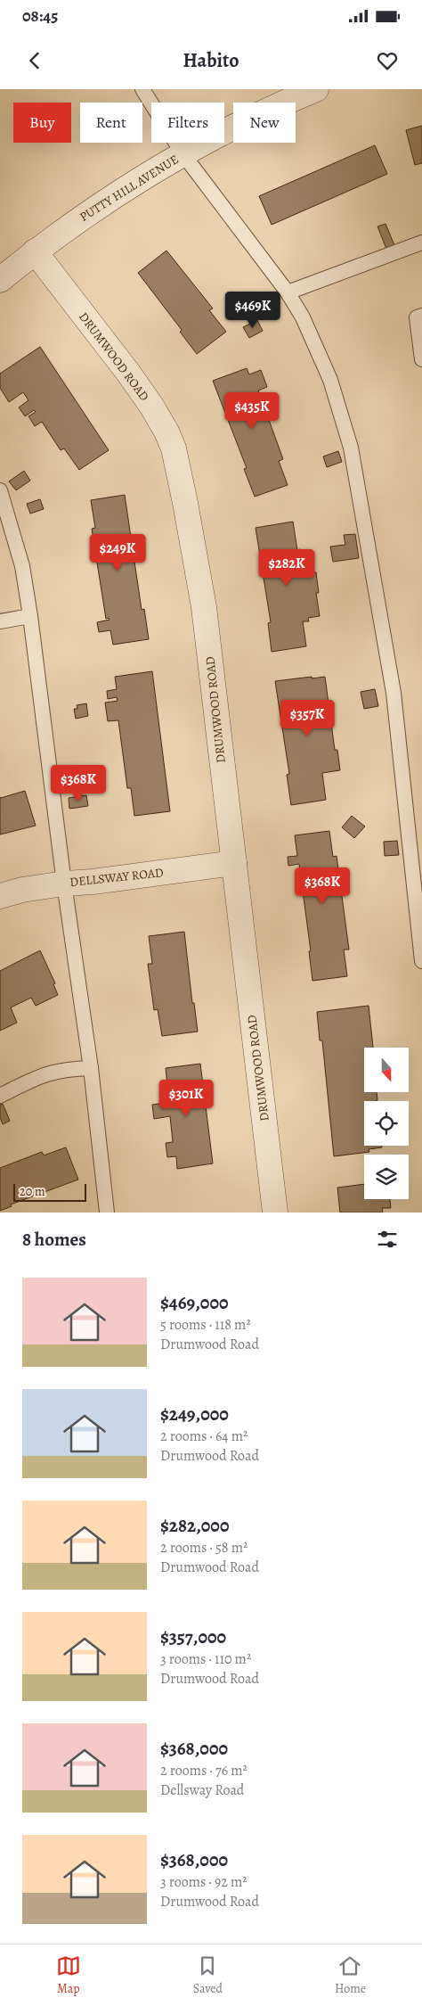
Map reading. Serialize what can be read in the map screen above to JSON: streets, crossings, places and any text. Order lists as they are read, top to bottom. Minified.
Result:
{"streets":{"street":["PUTTY HILL AVENUE","DRUMWOOD ROAD","DELLSWAY ROAD"]},"crossings":[["PUTTY HILL AVENUE","DRUMWOOD ROAD"],["DRUMWOOD ROAD","DELLSWAY ROAD"]],"scale_bar":"20 m","north":"bottom","page":{"status":"08:45","header":"Habito","chip":["Buy","Rent","Filters","New"],"price":["$469K","$435K","$249K","$282K","$357K","$368K","$368K","$301K"],"scale":"20 m","heading":"8 homes","list":[{"name":"$469,000","note":"5 rooms · 118 m² · Drumwood Road"},{"name":"$249,000","note":"2 rooms · 64 m² · Drumwood Road"},{"name":"$282,000","note":"2 rooms · 58 m² · Drumwood Road"},{"name":"$357,000","note":"3 rooms · 110 m² · Drumwood Road"},{"name":"$368,000","note":"2 rooms · 76 m² · Dellsway Road"},{"name":"$368,000","note":"3 rooms · 92 m² · Drumwood Road"}],"tabs":["Map","Saved","Home"]}}
